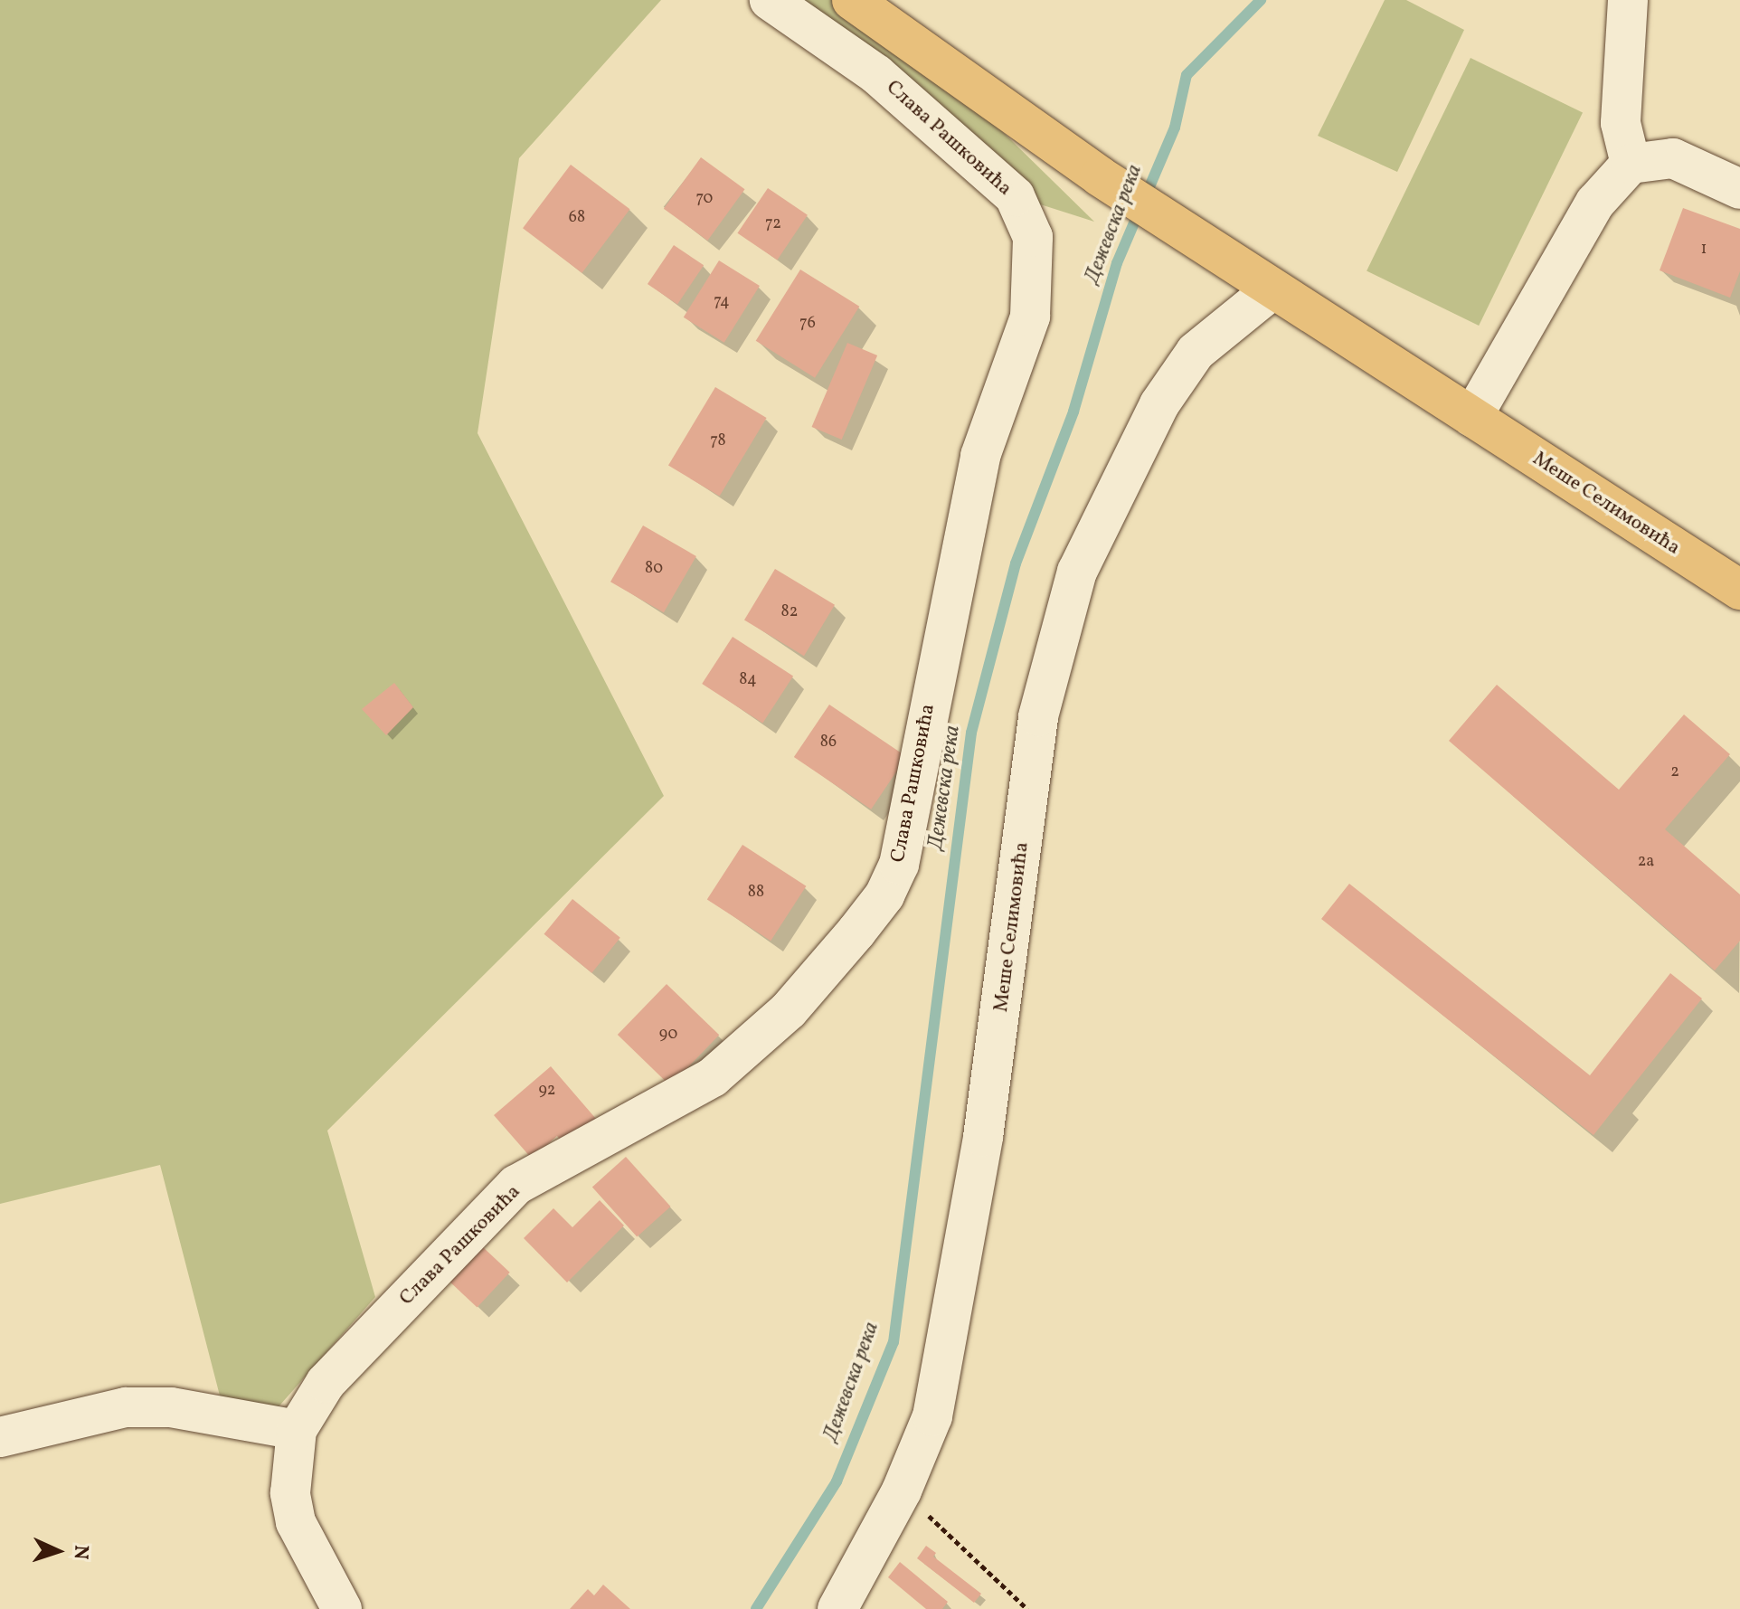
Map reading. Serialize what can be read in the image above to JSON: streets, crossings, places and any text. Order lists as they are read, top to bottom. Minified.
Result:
{"streets":{"main road":["Меше Селимовића"],"street":["Слава Рашковића"]},"water":["Дежевска река"],"house_numbers":["70","68","72","1","74","76","78","80","82","84","86","2","2a","88","90","92"],"north":"right"}
